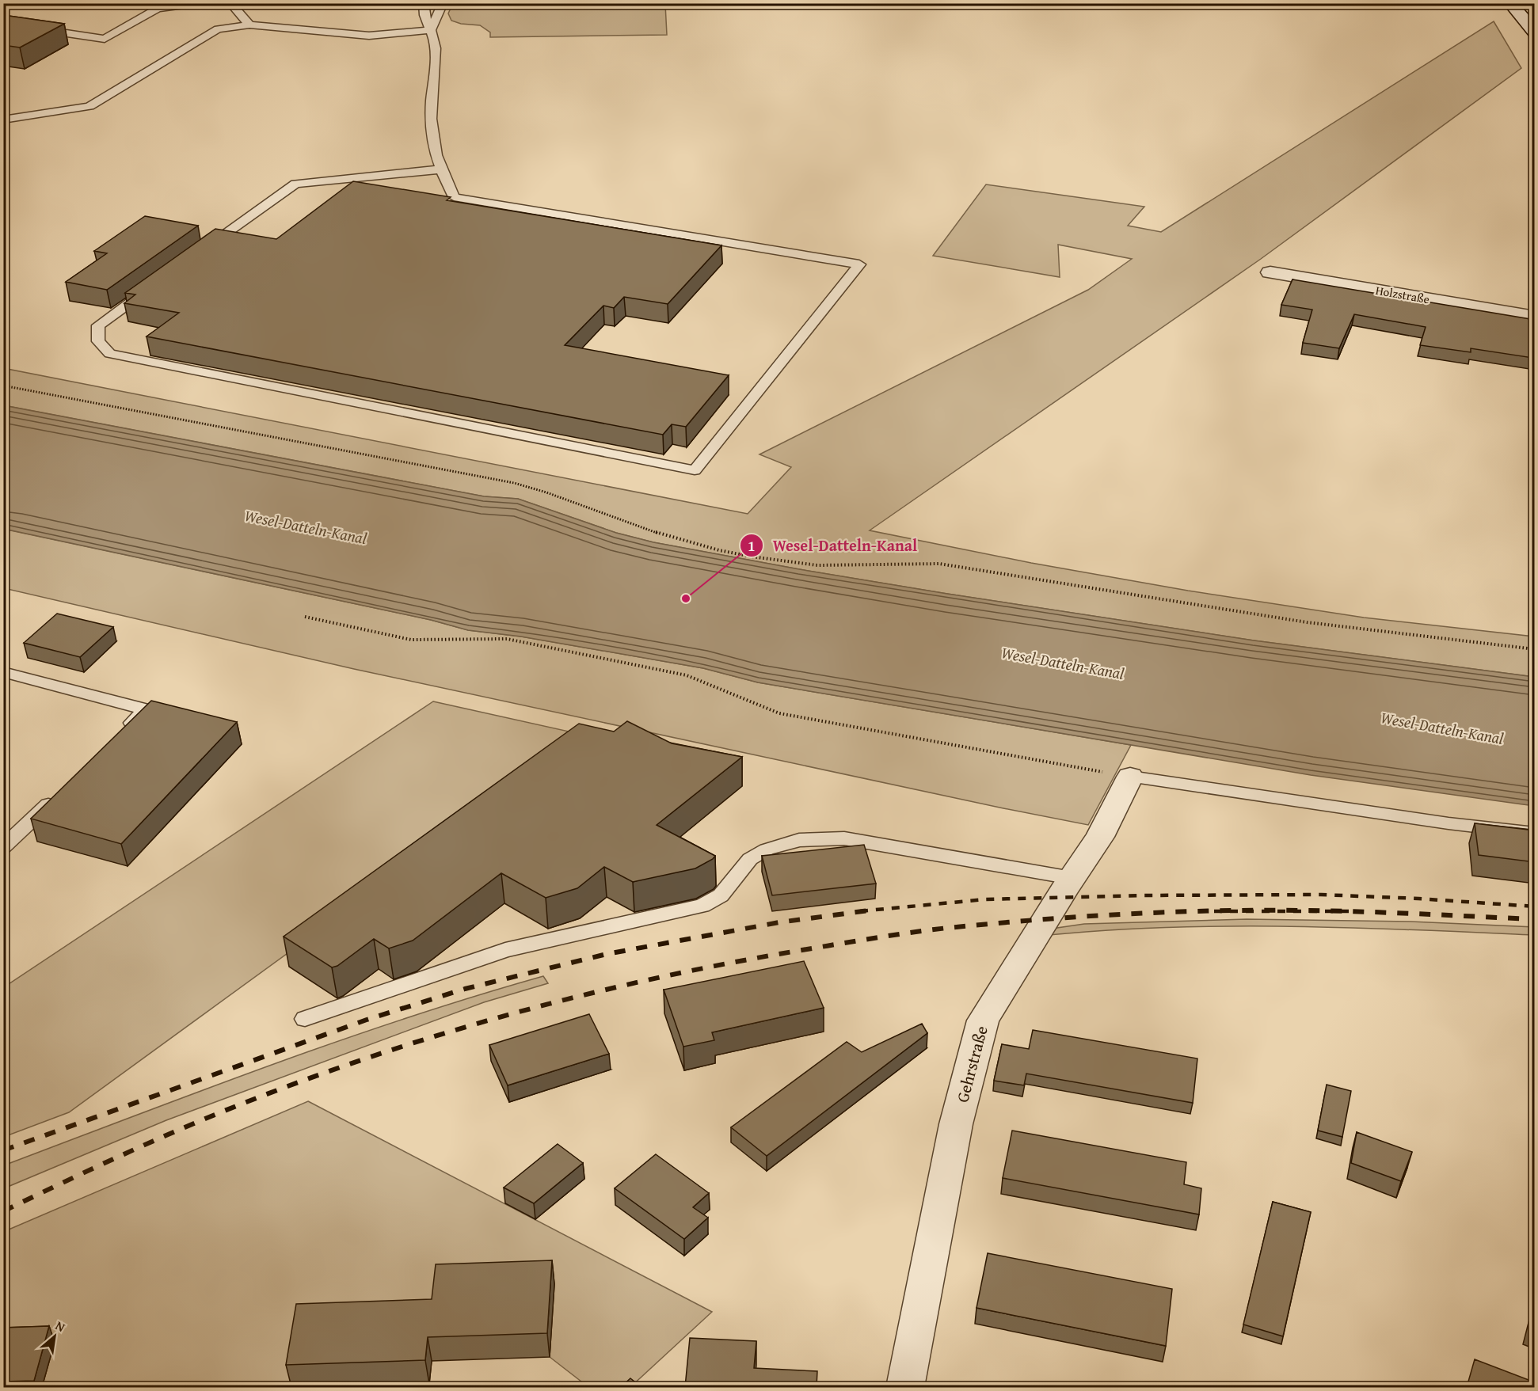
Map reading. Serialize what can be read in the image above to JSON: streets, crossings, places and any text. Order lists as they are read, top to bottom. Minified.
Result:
{"streets":{"street":["Holzstraße","Gehrstraße"]},"water":["Wesel-Datteln-Kanal"],"places":["Wesel-Datteln-Kanal"],"north":"top right"}
